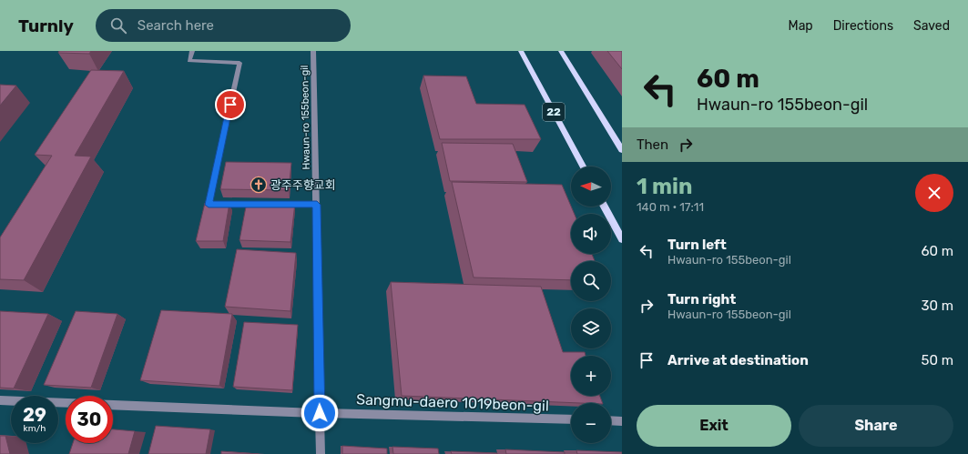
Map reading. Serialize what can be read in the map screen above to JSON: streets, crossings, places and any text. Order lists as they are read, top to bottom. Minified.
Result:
{"streets":{"main road":["22"],"street":["Hwaun-ro 155beon-gil","Sangmu-daero 1019beon-gil"]},"crossings":[["Hwaun-ro 155beon-gil","Sangmu-daero 1019beon-gil"]],"places":{"church":["광주주향교회"]},"north":"left","page":{"header":"Turnly","search":"Search here","nav":["Map","Directions","Saved"],"turn":["60 m","Hwaun-ro 155beon-gil"],"then":"Then","heading":["1 min","140 m · 17:11"],"map_buttons":["+","−"],"list":[{"name":"Turn left","note":"Hwaun-ro 155beon-gil","value":"60 m"},{"name":"Turn right","note":"Hwaun-ro 155beon-gil","value":"30 m"},{"name":"Arrive at destination","value":"50 m"}],"speed":"29 km/h","limit":"30","buttons":["Exit","Share"]}}
